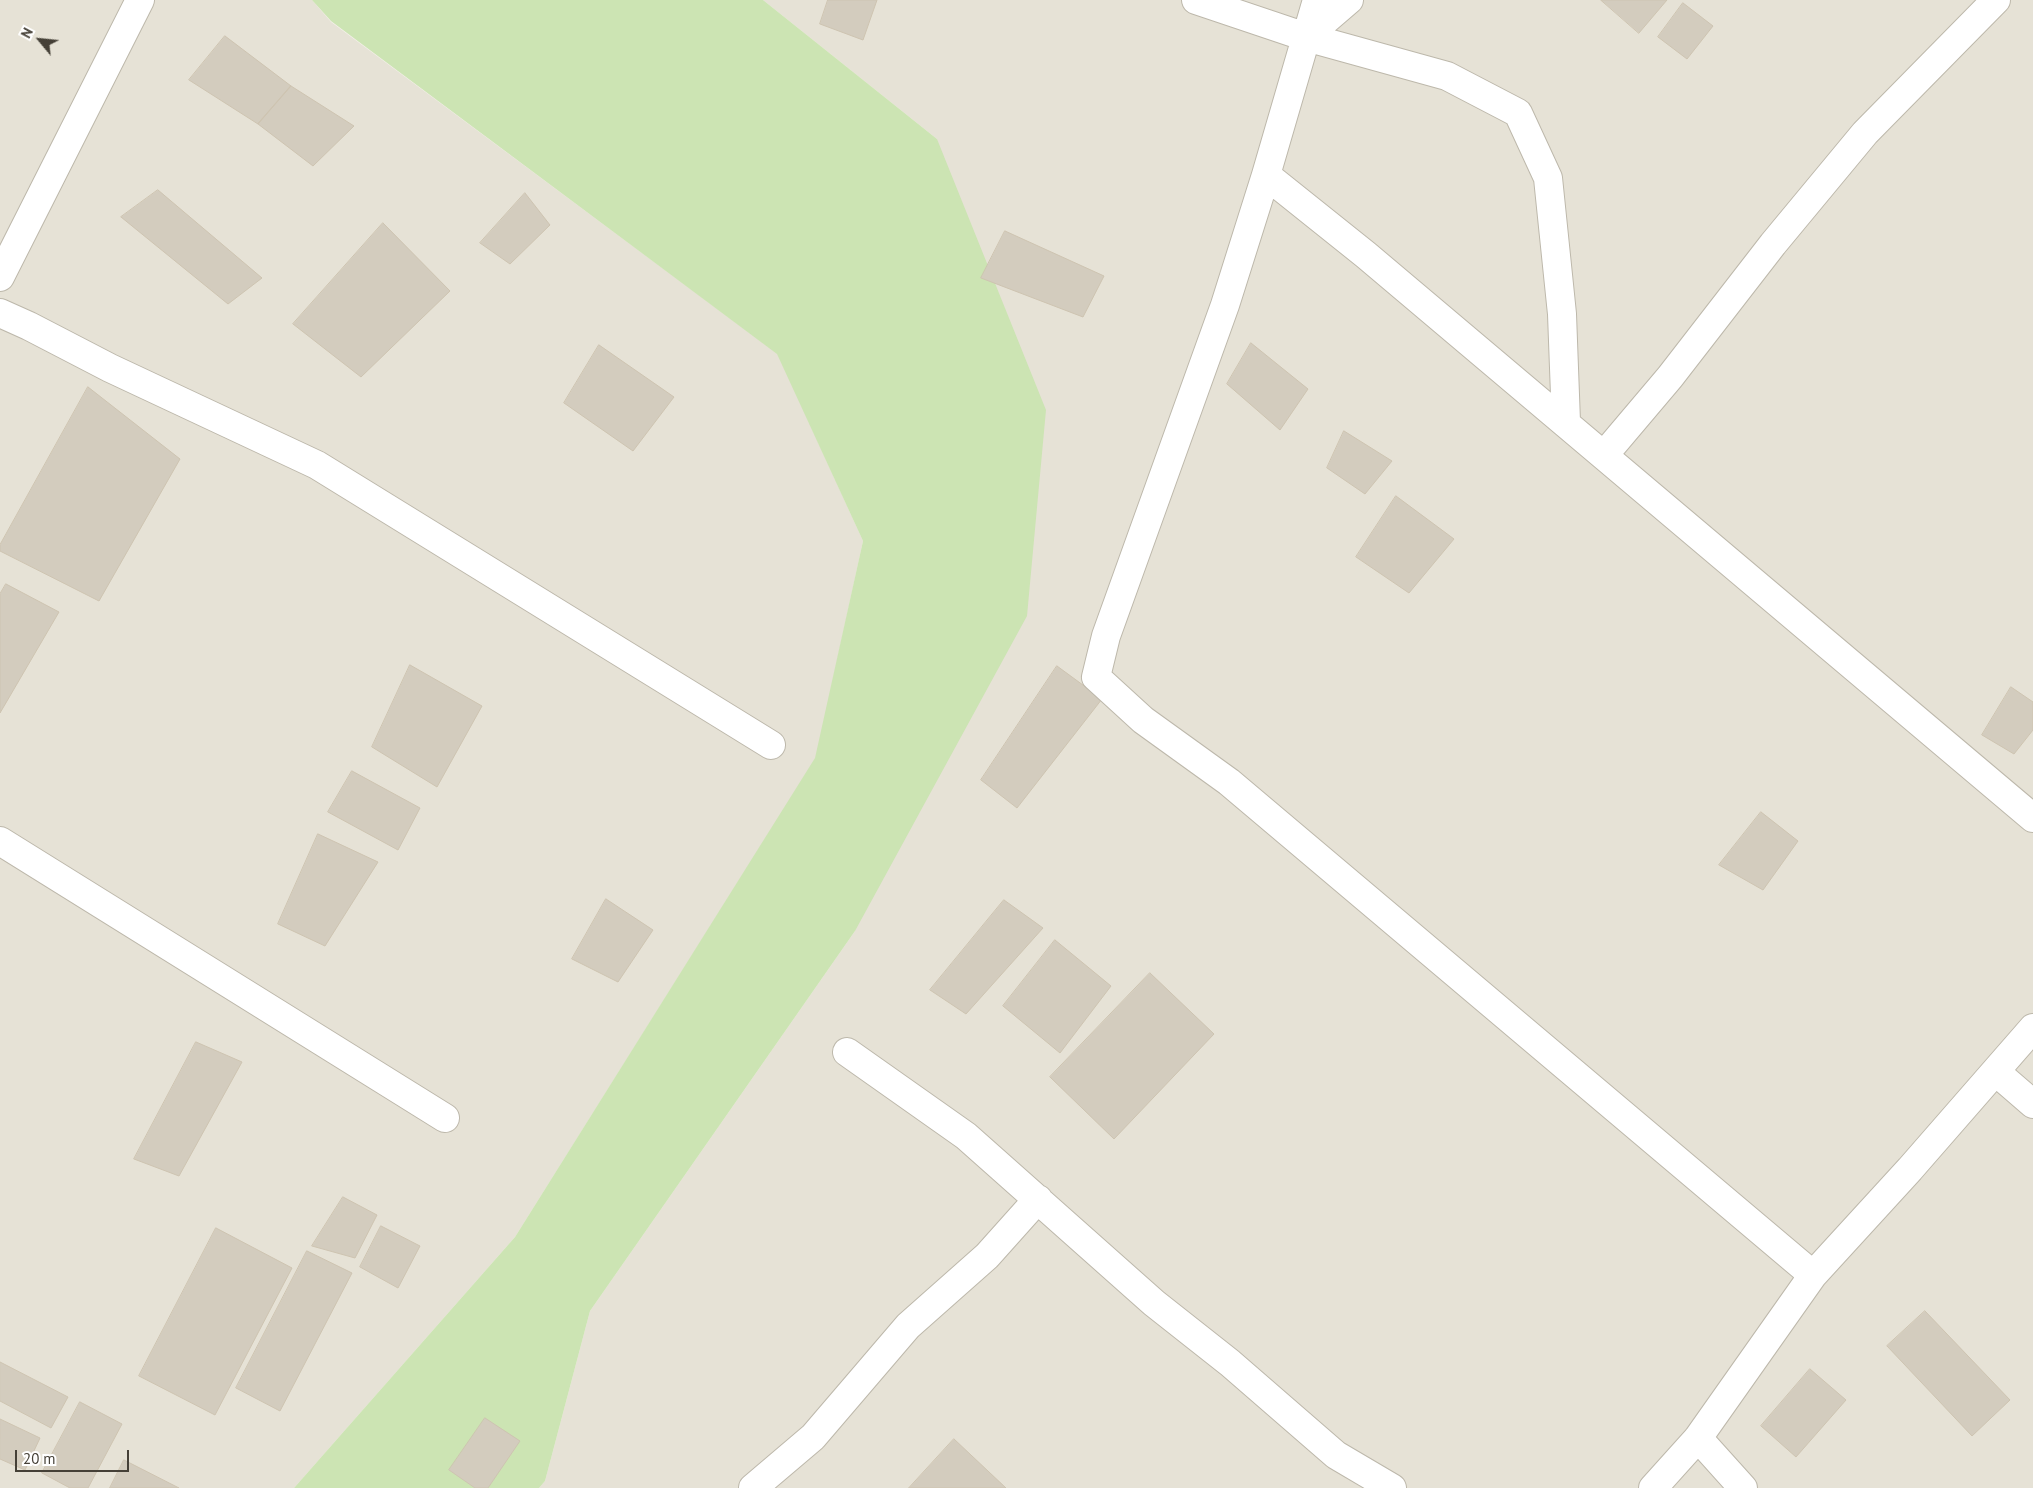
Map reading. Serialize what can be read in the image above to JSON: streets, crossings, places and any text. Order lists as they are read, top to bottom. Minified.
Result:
{"scale_bar":"20 m","north":"top left"}
